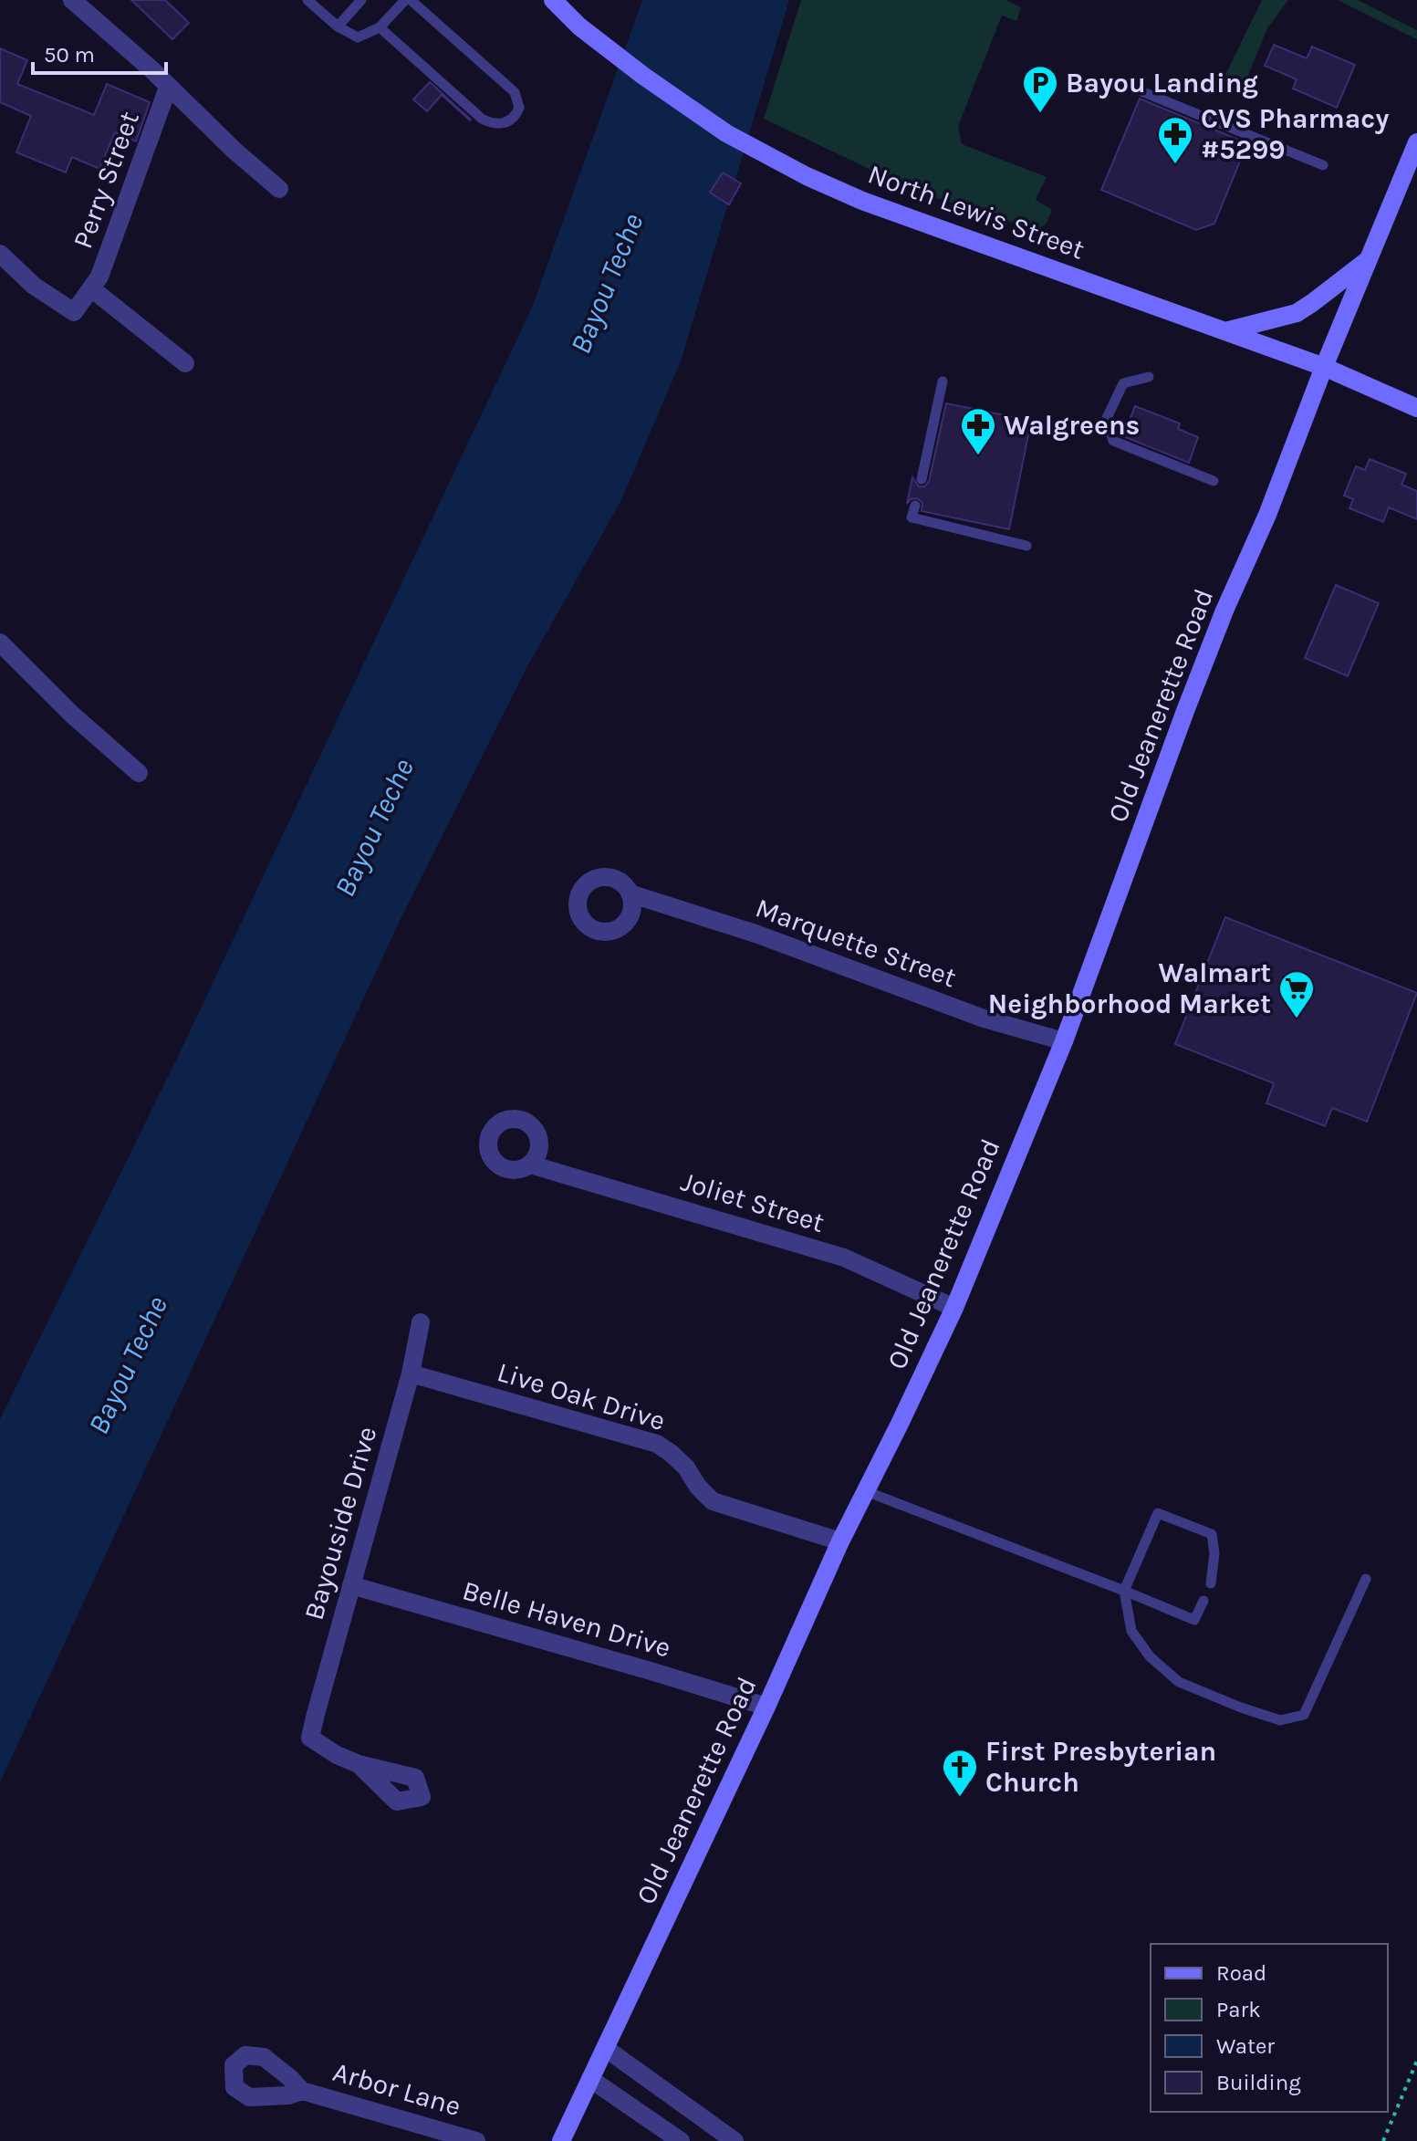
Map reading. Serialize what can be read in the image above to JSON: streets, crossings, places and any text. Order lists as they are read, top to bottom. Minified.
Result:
{"streets":{"main road":["North Lewis Street","Old Jeanerette Road"],"street":["Perry Street","Marquette Street","Joliet Street","Live Oak Drive","Bayouside Drive","Belle Haven Drive","Arbor Lane"]},"crossings":[["North Lewis Street","Old Jeanerette Road"],["Old Jeanerette Road","Marquette Street"],["Old Jeanerette Road","Joliet Street"],["Old Jeanerette Road","Live Oak Drive"],["Old Jeanerette Road","Belle Haven Drive"],["Live Oak Drive","Bayouside Drive"],["Bayouside Drive","Belle Haven Drive"]],"water":["Bayou Teche"],"places":{"parking":["Bayou Landing"],"pharmacy":["CVS Pharmacy #5299","Walgreens"],"supermarket":["Walmart Neighborhood Market"],"church":["First Presbyterian Church"]},"legend":["Road","Park","Water","Building"],"scale_bar":"50 m"}
